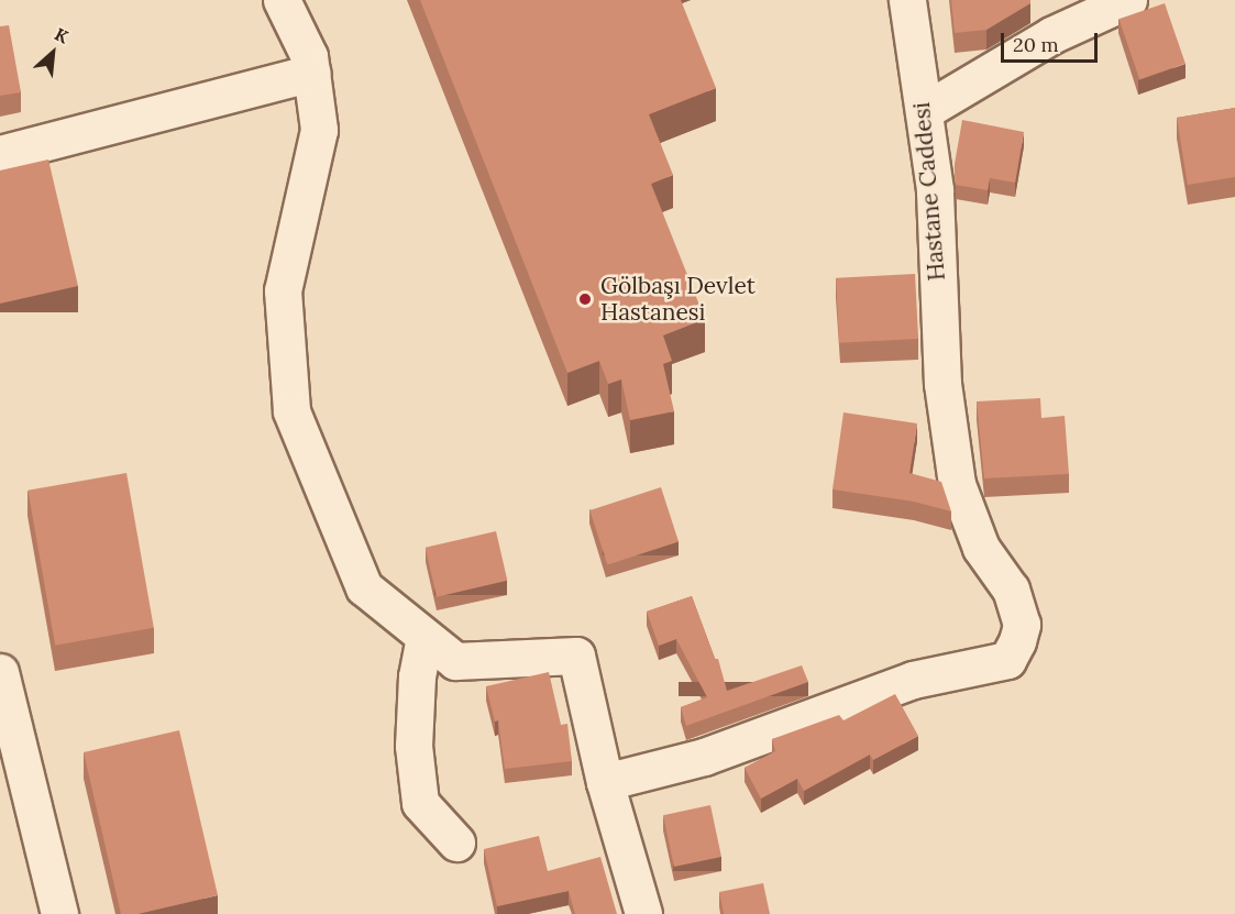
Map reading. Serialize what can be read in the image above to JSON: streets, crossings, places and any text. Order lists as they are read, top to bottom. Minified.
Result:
{"streets":{"street":["Hastane Caddesi"]},"places":["Gölbaşı Devlet Hastanesi"],"scale_bar":"20 m","north":"top right"}
